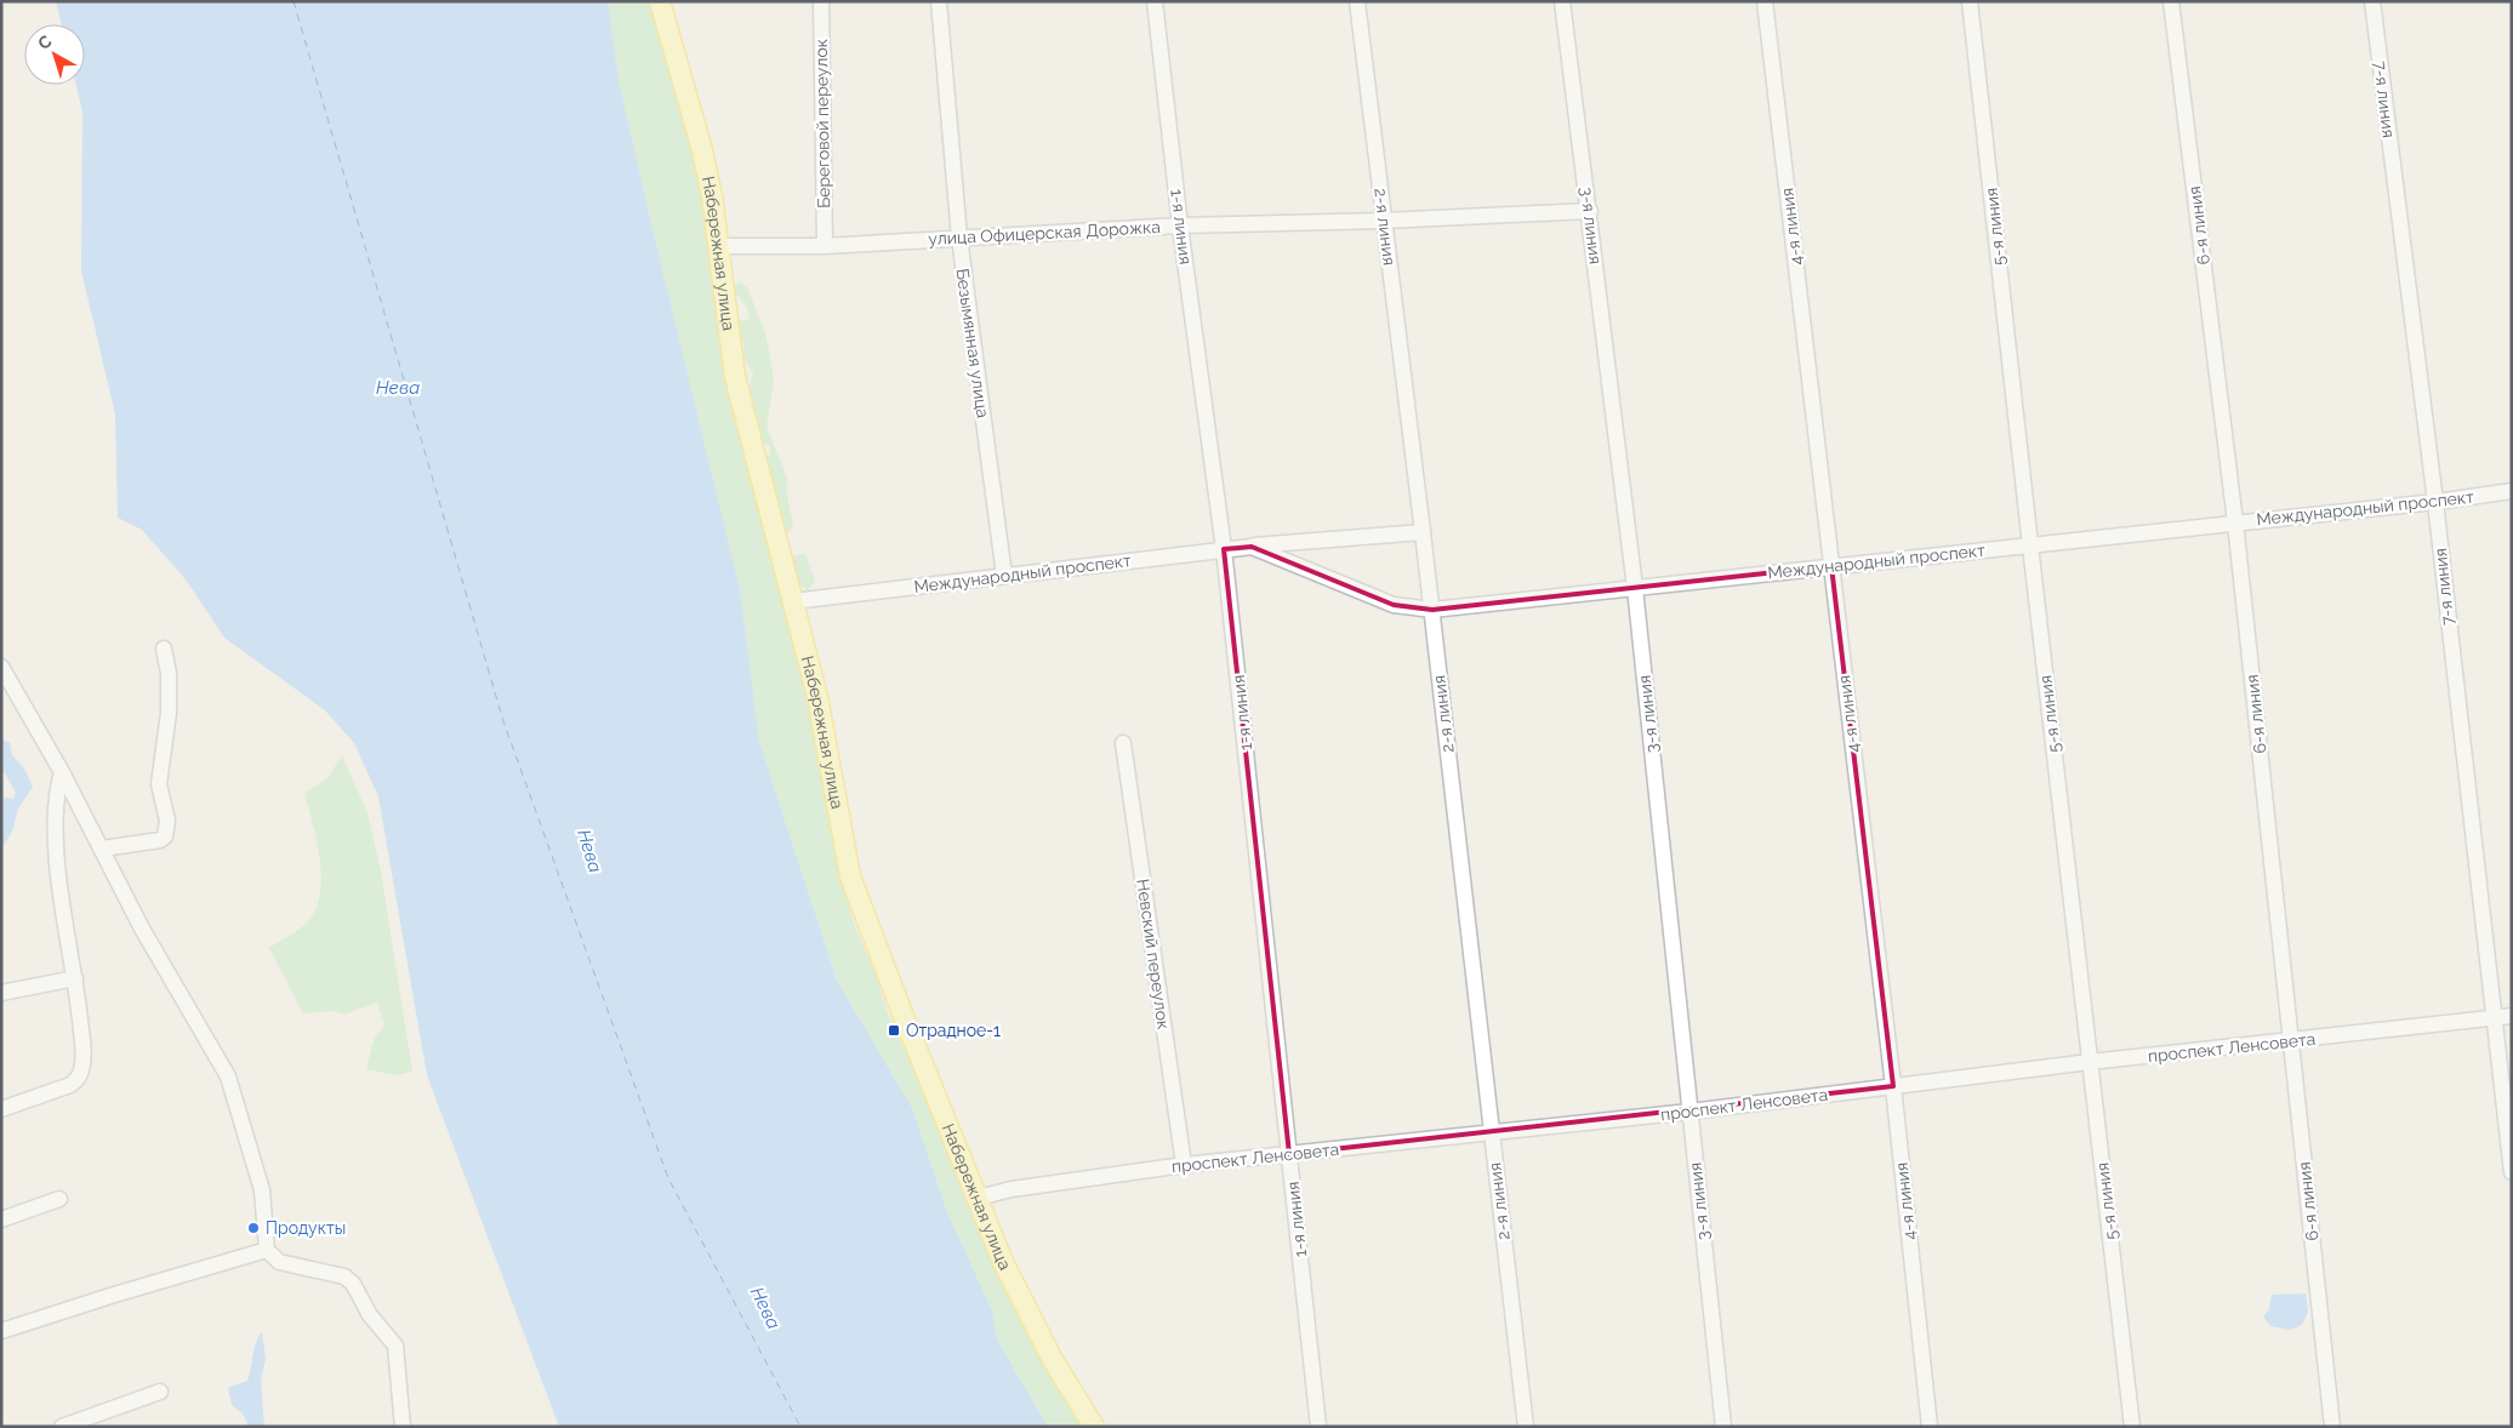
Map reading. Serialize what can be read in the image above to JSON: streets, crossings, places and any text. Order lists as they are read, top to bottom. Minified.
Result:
{"streets":{"main road":["Набережная улица"],"street":["7-я линия","Береговой переулок","3-я линия","6-я линия","1-я линия","2-я линия","4-я линия","5-я линия","улица Офицерская Дорожка","Безымянная улица","Международный проспект","Невский переулок","проспект Ленсовета"]},"crossings":[["7-я линия","Международный проспект"],["7-я линия","проспект Ленсовета"],["Береговой переулок","улица Офицерская Дорожка"],["3-я линия","улица Офицерская Дорожка"],["3-я линия","Международный проспект"],["3-я линия","проспект Ленсовета"],["6-я линия","Международный проспект"],["6-я линия","проспект Ленсовета"],["1-я линия","улица Офицерская Дорожка"],["1-я линия","Международный проспект"],["1-я линия","проспект Ленсовета"],["2-я линия","улица Офицерская Дорожка"],["2-я линия","Международный проспект"],["2-я линия","проспект Ленсовета"],["4-я линия","Международный проспект"],["4-я линия","проспект Ленсовета"],["5-я линия","Международный проспект"],["5-я линия","проспект Ленсовета"],["улица Офицерская Дорожка","Набережная улица"],["улица Офицерская Дорожка","Безымянная улица"],["Набережная улица","Международный проспект"],["Набережная улица","проспект Ленсовета"],["Безымянная улица","Международный проспект"],["Невский переулок","проспект Ленсовета"]],"water":["Нева"],"places":{"transit":["Отрадное-1"],"other":["Продукты"]},"north":"top left"}
